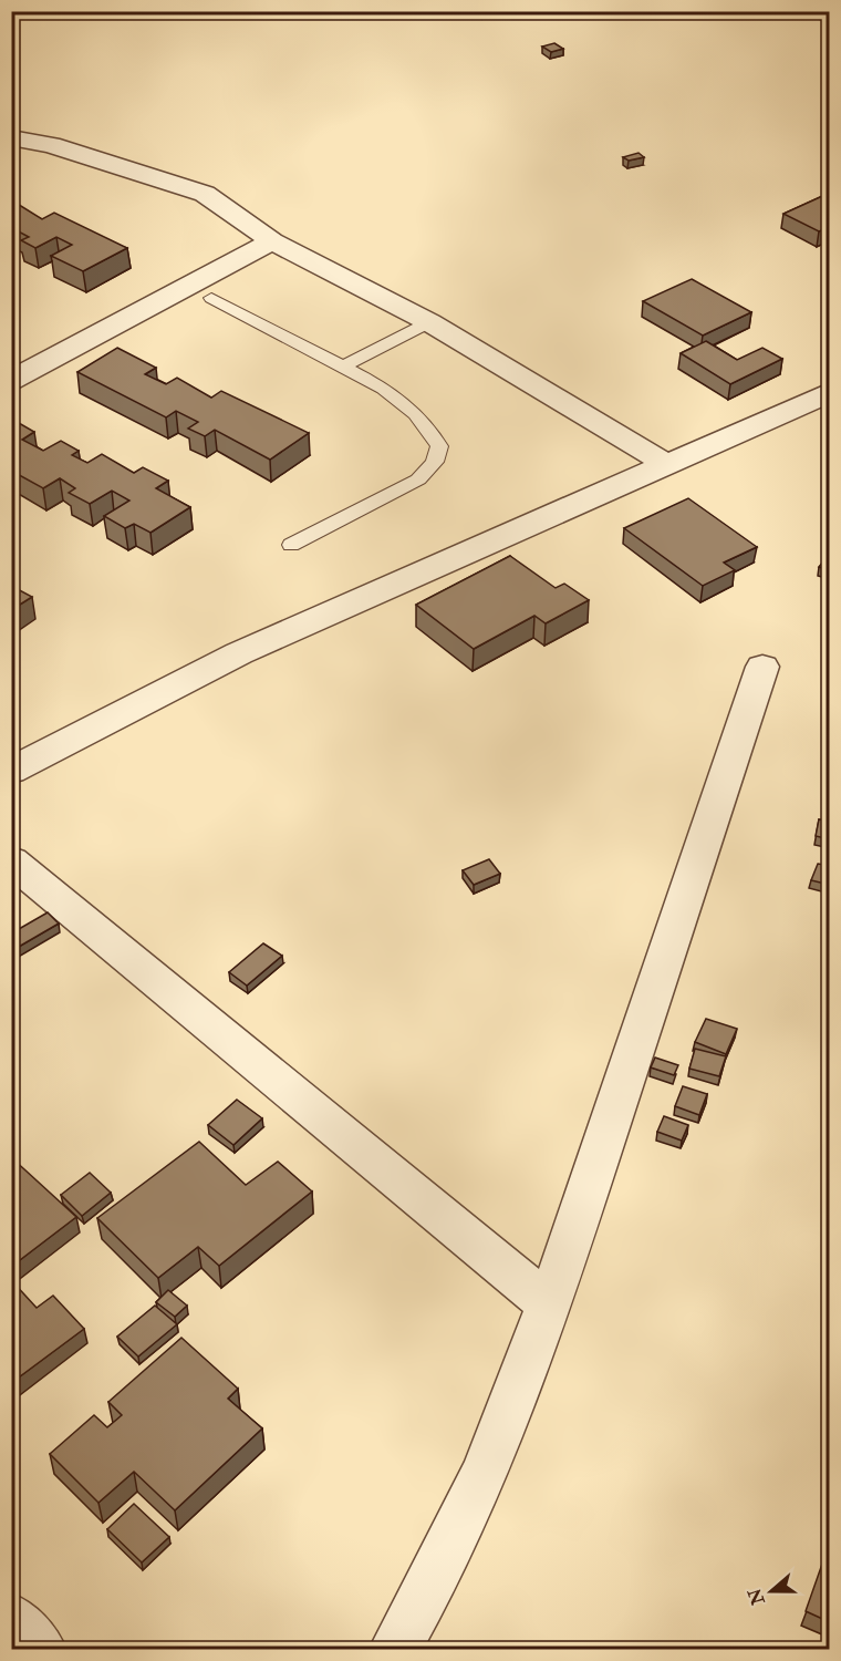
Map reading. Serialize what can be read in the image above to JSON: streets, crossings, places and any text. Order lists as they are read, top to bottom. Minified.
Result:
{"north":"left"}
